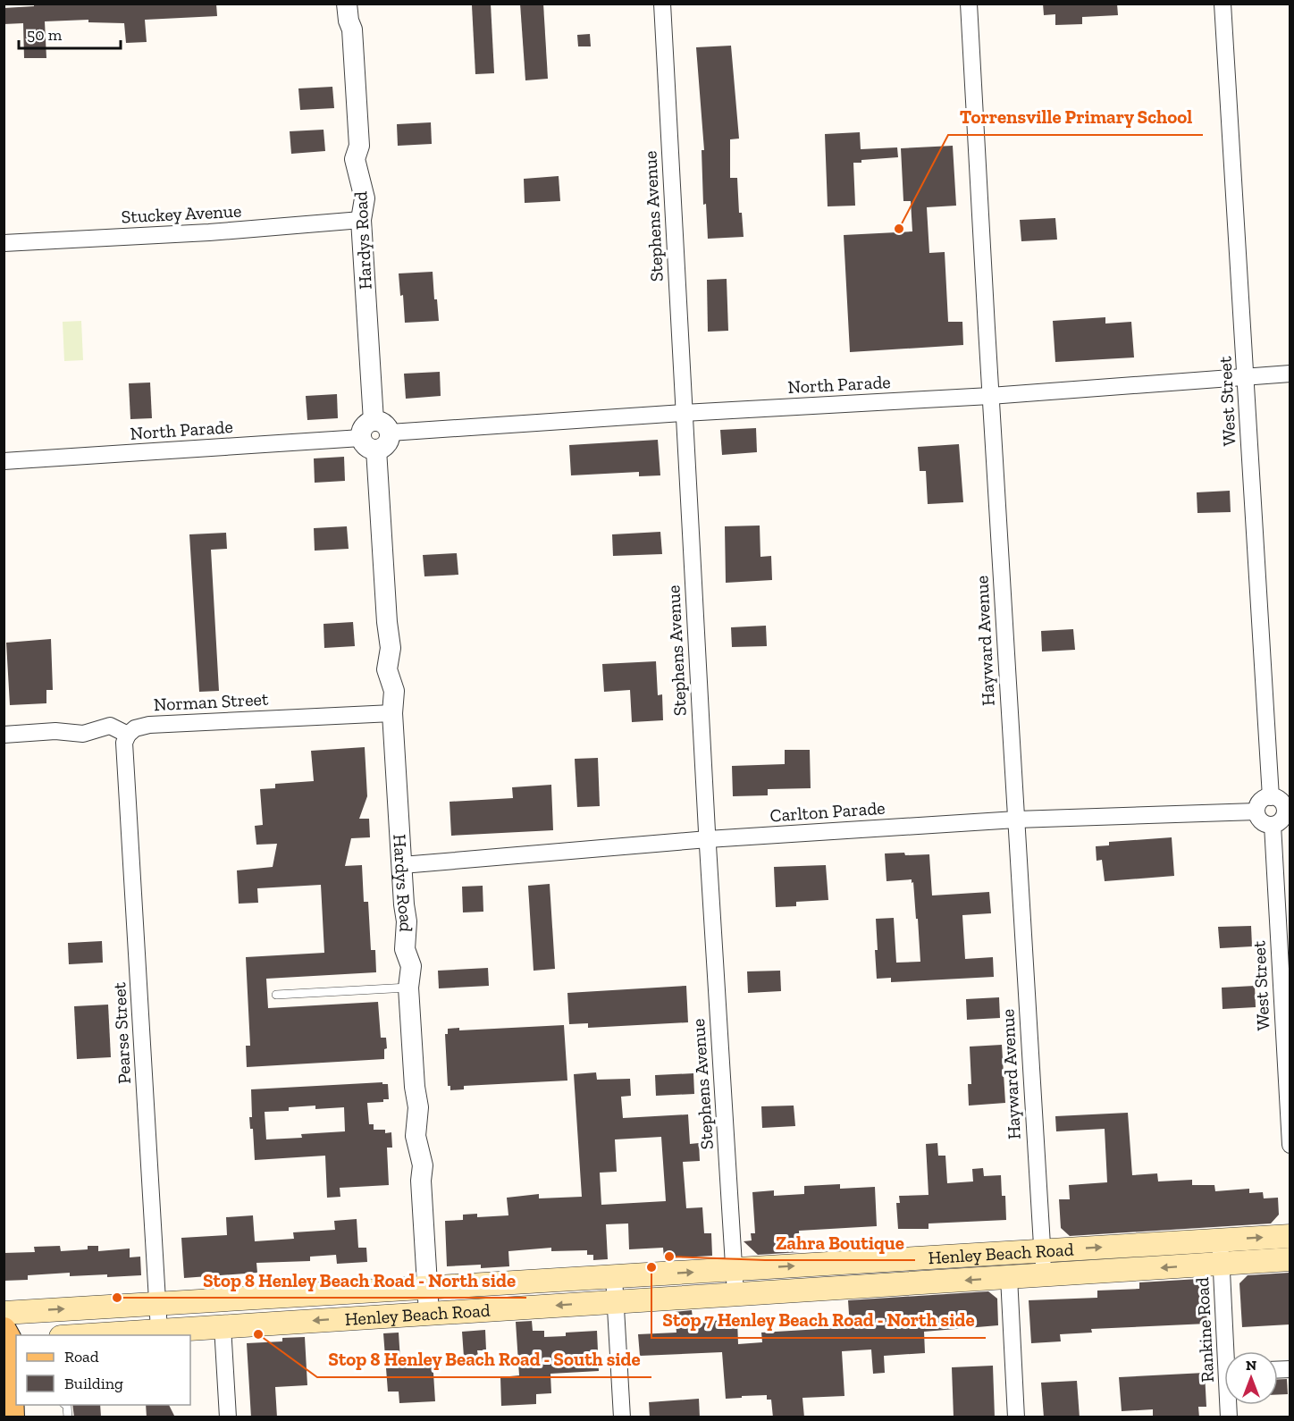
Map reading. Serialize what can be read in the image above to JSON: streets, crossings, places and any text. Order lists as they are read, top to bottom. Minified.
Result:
{"streets":{"main road":["Henley Beach Road"],"street":["Stuckey Avenue","Stephens Avenue","Hardys Road","North Parade","West Street","Hayward Avenue","Norman Street","Carlton Parade","Pearse Street","Rankine Road"]},"crossings":[["Stuckey Avenue","Hardys Road"],["Stephens Avenue","North Parade"],["Stephens Avenue","Carlton Parade"],["Stephens Avenue","Henley Beach Road"],["Hardys Road","North Parade"],["Hardys Road","Norman Street"],["Hardys Road","Carlton Parade"],["Hardys Road","Henley Beach Road"],["North Parade","West Street"],["North Parade","Hayward Avenue"],["West Street","Carlton Parade"],["Hayward Avenue","Carlton Parade"],["Hayward Avenue","Henley Beach Road"],["Norman Street","Pearse Street"],["Pearse Street","Henley Beach Road"],["Henley Beach Road","Rankine Road"]],"places":["Torrensville Primary School","Zahra Boutique","Stop 7 Henley Beach Road - North side","Stop 8 Henley Beach Road - North side","Stop 8 Henley Beach Road - South side"],"legend":["Road","Building"],"scale_bar":"50 m","north":"top"}
